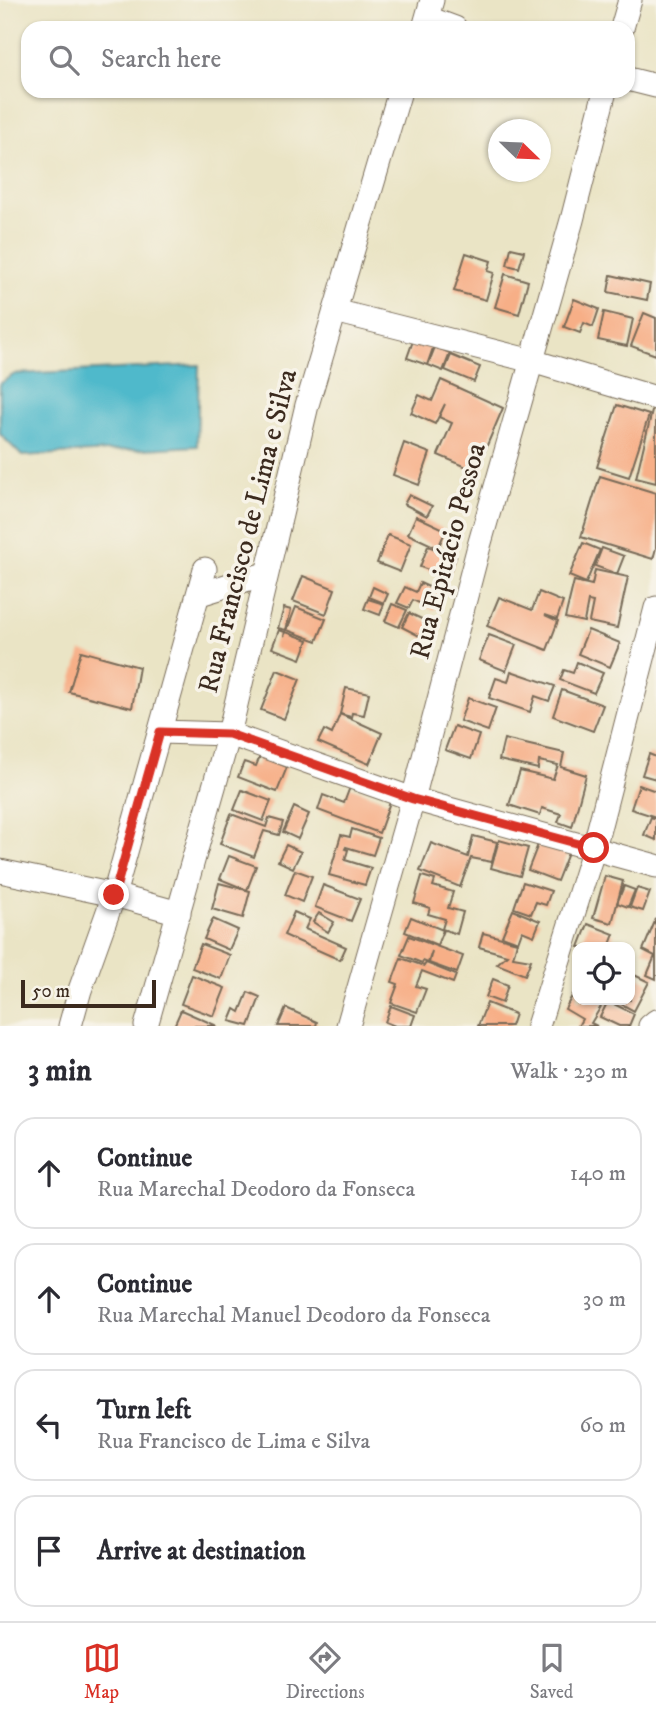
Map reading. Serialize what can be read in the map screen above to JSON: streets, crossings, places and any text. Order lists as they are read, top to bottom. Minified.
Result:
{"streets":{"street":["Rua Francisco de Lima e Silva","Rua Epitácio Pessoa"]},"scale_bar":"50 m","north":"bottom right","page":{"search":"Search here","scale":"50 m","heading":["3 min","Walk · 230 m"],"list":[["Continue","Rua Marechal Deodoro da Fonseca","140 m"],["Continue","Rua Marechal Manuel Deodoro da Fonseca","30 m"],["Turn left","Rua Francisco de Lima e Silva","60 m"],"Arrive at destination"],"nav":["Map","Directions","Saved"]}}
